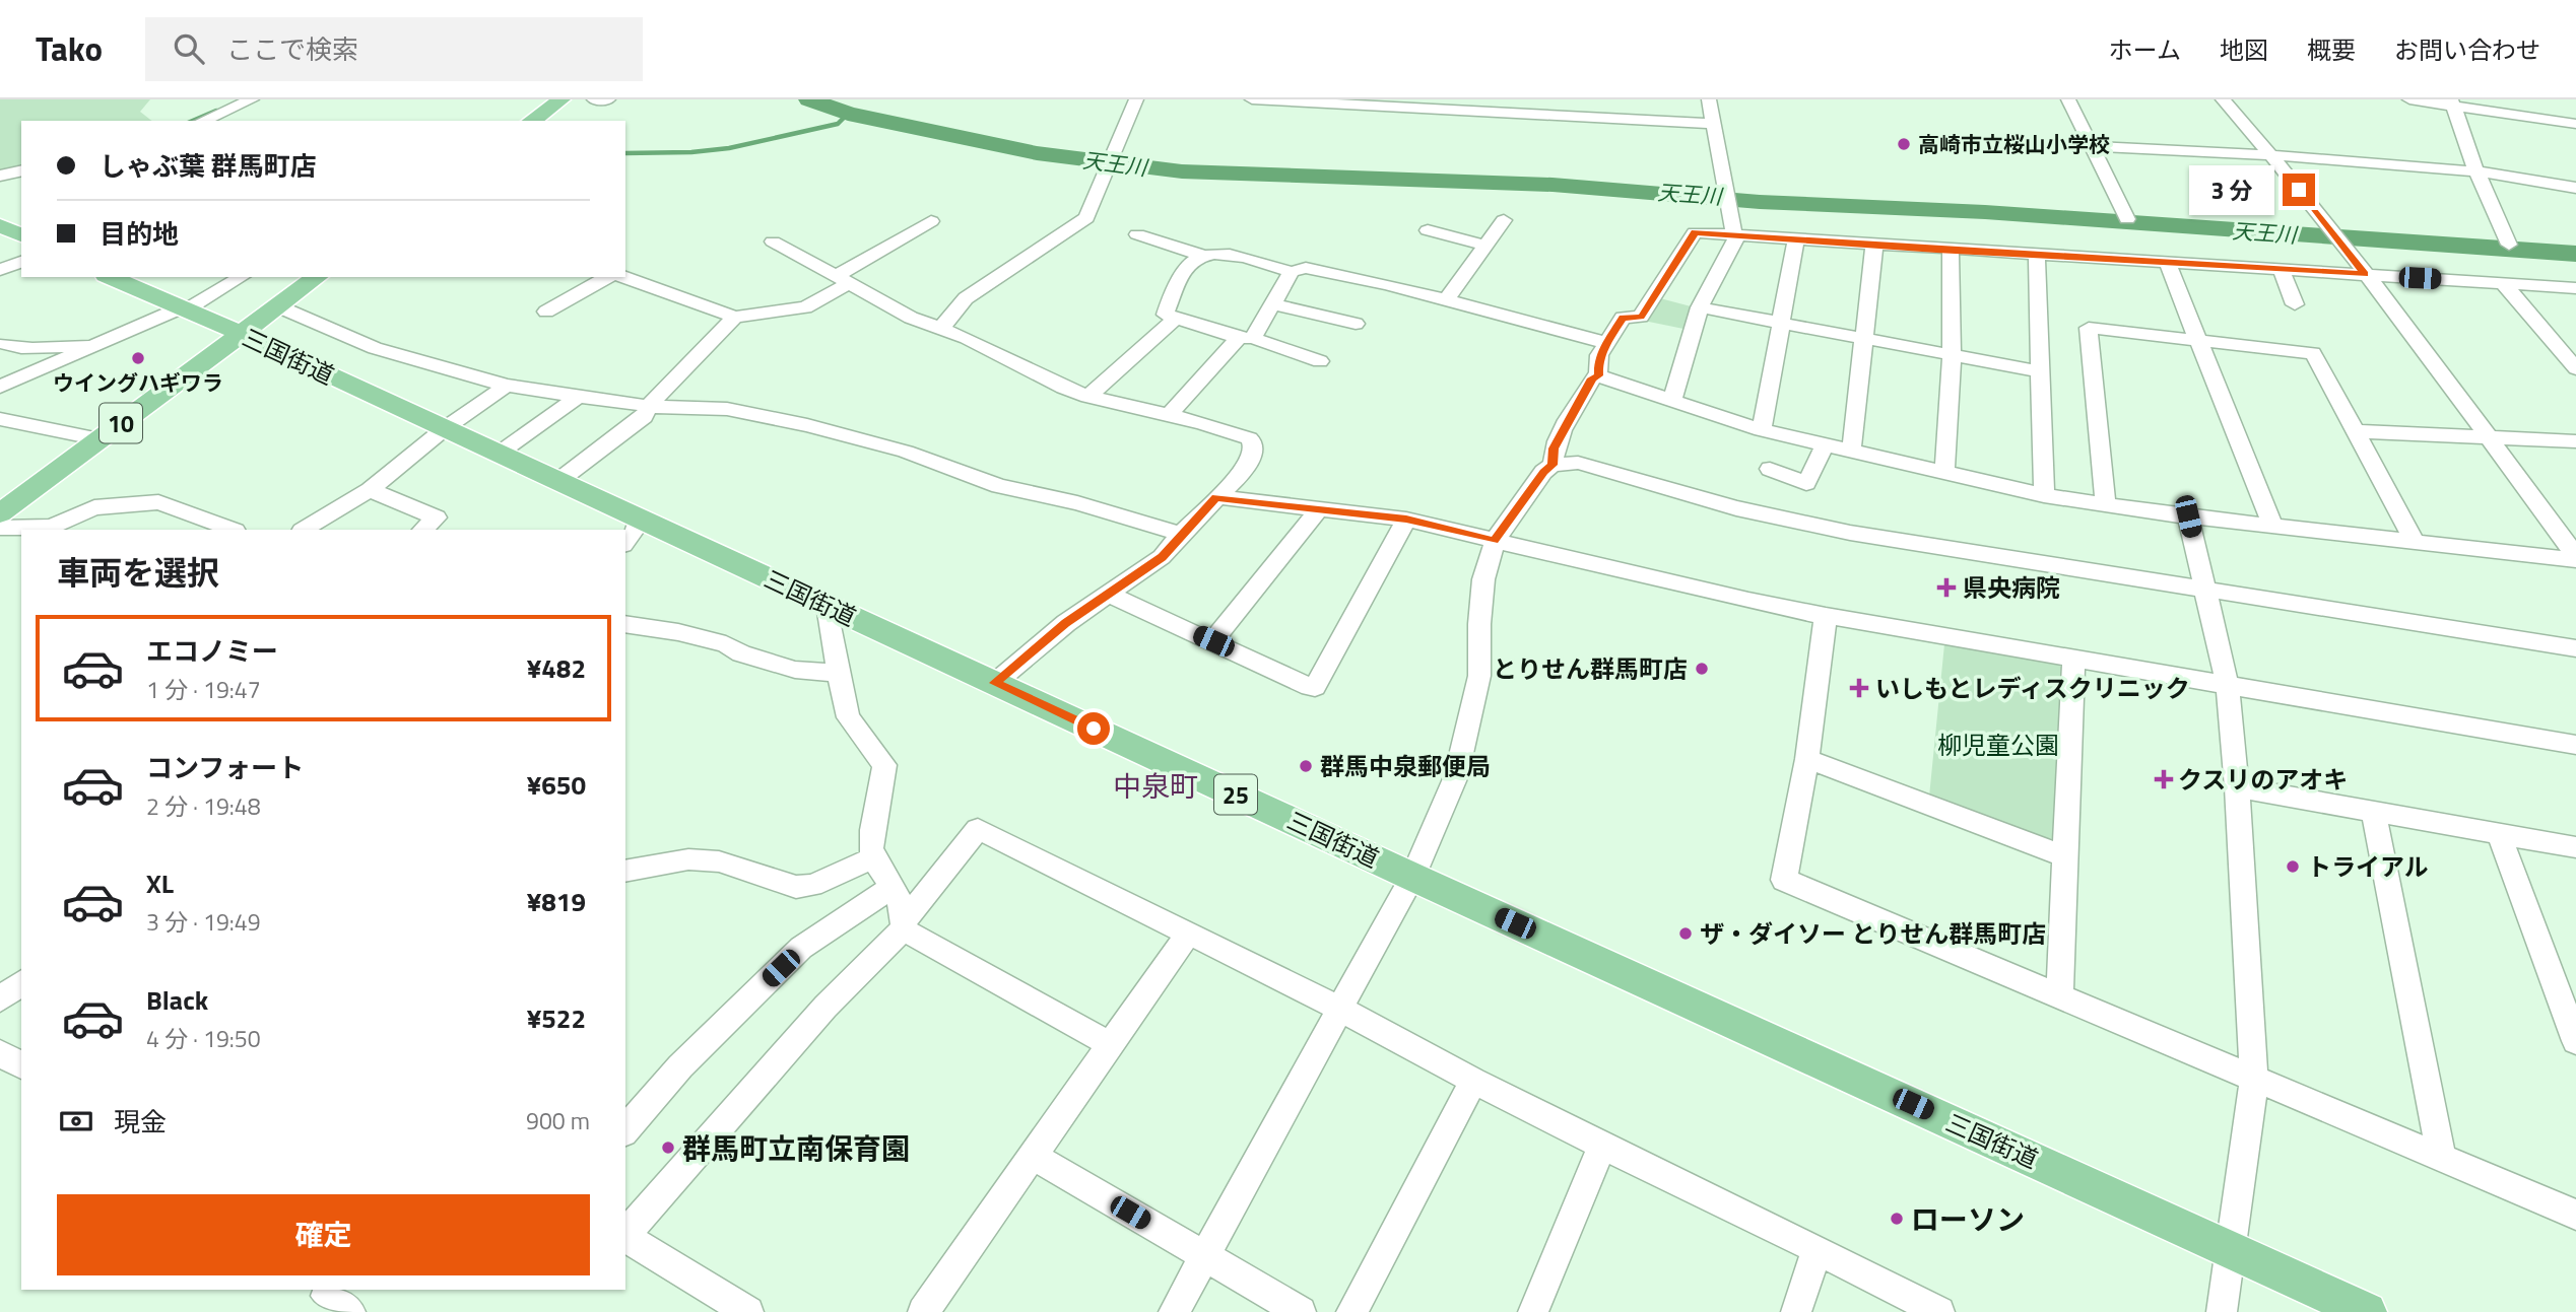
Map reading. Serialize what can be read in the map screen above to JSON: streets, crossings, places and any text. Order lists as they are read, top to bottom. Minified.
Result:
{"streets":{"main road":["三国街道","10","25"]},"crossings":[["三国街道","10"]],"districts":["中泉町"],"water":["天王川"],"parks":["柳児童公園"],"places":{"other":["高崎市立桜山小学校","ウイングハギワラ","とりせん群馬町店","群馬中泉郵便局","トライアル","ザ・ダイソー とりせん群馬町店","群馬町立南保育園","ローソン"],"health":["県央病院","いしもとレディスクリニック","クスリのアオキ"]},"page":{"header":"Tako","search":"ここで検索","nav":["ホーム","地図","概要","お問い合わせ"],"banner":["しゃぶ葉 群馬町店","目的地"],"bubble":"3 分","heading":"車両を選択","list":[{"name":"エコノミー","note":"1 分 · 19:47","value":"¥482"},{"name":"コンフォート","note":"2 分 · 19:48","value":"¥650"},{"name":"XL","note":"3 分 · 19:49","value":"¥819"},{"name":"Black","note":"4 分 · 19:50","value":"¥522"}],"pay":["現金","900 m"],"buttons":"確定"}}
